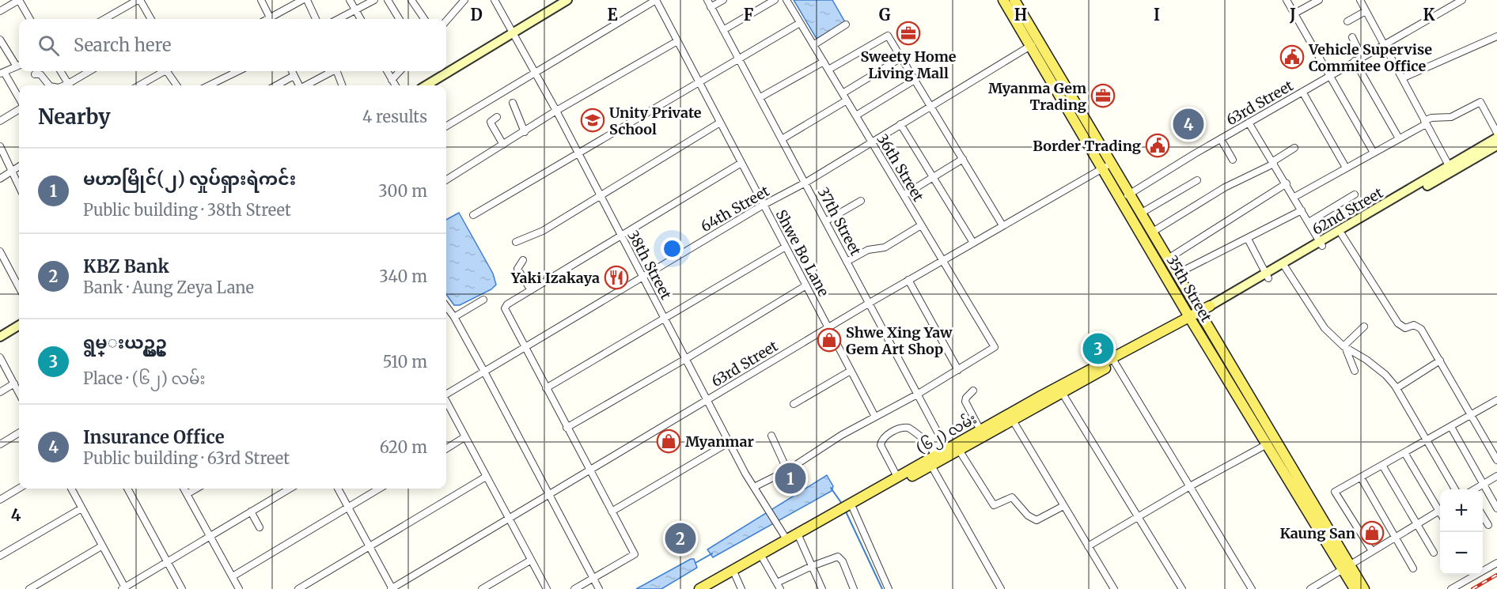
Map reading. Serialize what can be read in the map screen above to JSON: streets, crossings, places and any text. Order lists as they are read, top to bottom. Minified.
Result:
{"streets":{"main road":["62nd Street","35th Street","(၆၂) လမ်း"],"street":["63rd Street","36th Street","64th Street","37th Street","Shwe Bo Lane","38th Street"]},"crossings":[["63rd Street","36th Street"],["63rd Street","37th Street"],["63rd Street","Shwe Bo Lane"],["63rd Street","38th Street"],["63rd Street","35th Street"],["36th Street","64th Street"],["64th Street","37th Street"],["64th Street","Shwe Bo Lane"],["64th Street","38th Street"],["64th Street","35th Street"],["62nd Street","35th Street"],["62nd Street","(၆၂) လမ်း"],["37th Street","(၆၂) လမ်း"],["38th Street","(၆၂) လမ်း"],["35th Street","(၆၂) လမ်း"]],"places":{"office":["Sweety Home Living Mall","Myanma Gem Trading"],"public building":["Vehicle Supervise Commitee Office","Border Trading"],"school or university":["Unity Private School"],"restaurant":["Yaki Izakaya"],"shop":["Shwe Xing Yaw Gem Art Shop","Myanmar","Kaung San"]},"page":{"search":"Search here","heading":["Nearby","4 results"],"pins":["4","3","1","2"],"list":[{"mark":"1","name":"မဟာမြိုင်(၂) လှုပ်ရှားရဲကင်း","note":"Public building · 38th Street","value":"300 m"},{"mark":"2","name":"KBZ Bank","note":"Bank · Aung Zeya Lane","value":"340 m"},{"mark":"3","name":"ရွမ္းယဥ္ယဥ္","note":"Place · (၆၂) လမ်း","value":"510 m"},{"mark":"4","name":"Insurance Office","note":"Public building · 63rd Street","value":"620 m"}],"map_buttons":["+","−"]},"grid":{"columns":["D","E","F","G","H","I","J","K"],"rows":["4"]}}
